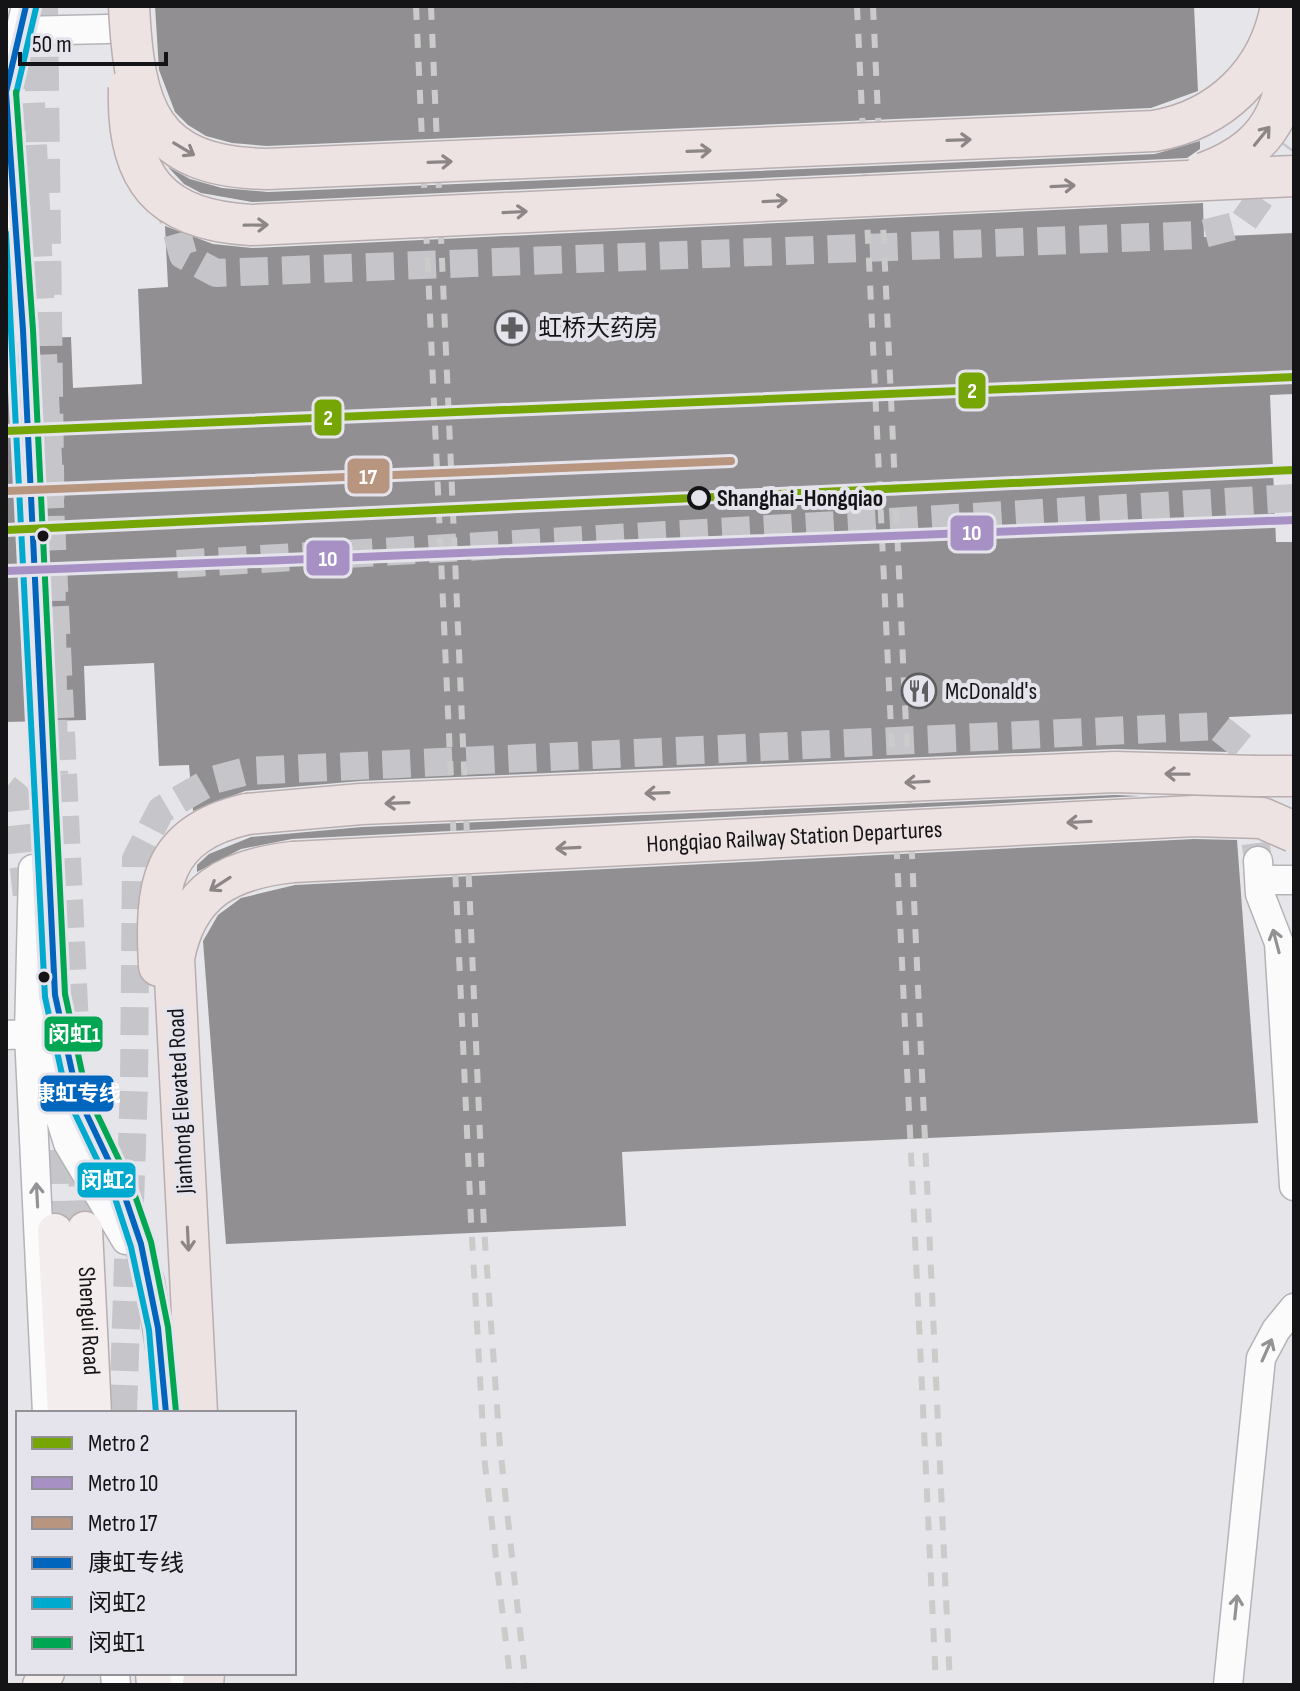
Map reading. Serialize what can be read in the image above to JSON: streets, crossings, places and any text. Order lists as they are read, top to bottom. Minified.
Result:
{"streets":{"highway":["Hongqiao Railway Station Departures","Jianhong Elevated Road"],"main road":["Shengui Road"]},"crossings":[["Hongqiao Railway Station Departures","Jianhong Elevated Road"]],"one_way":["Hongqiao Railway Station Departures","Jianhong Elevated Road"],"places":{"pharmacy":["虹桥大药房"],"other":["Shanghai-Hongqiao"],"restaurant":["McDonald's"]},"lines":["transit line 康虹专线","transit line 闵虹2","transit line 闵虹1","metro line 2","metro line 17","metro line 10"],"legend":["Metro 2","Metro 10","Metro 17","康虹专线","闵虹2","闵虹1"],"scale_bar":"50 m"}
